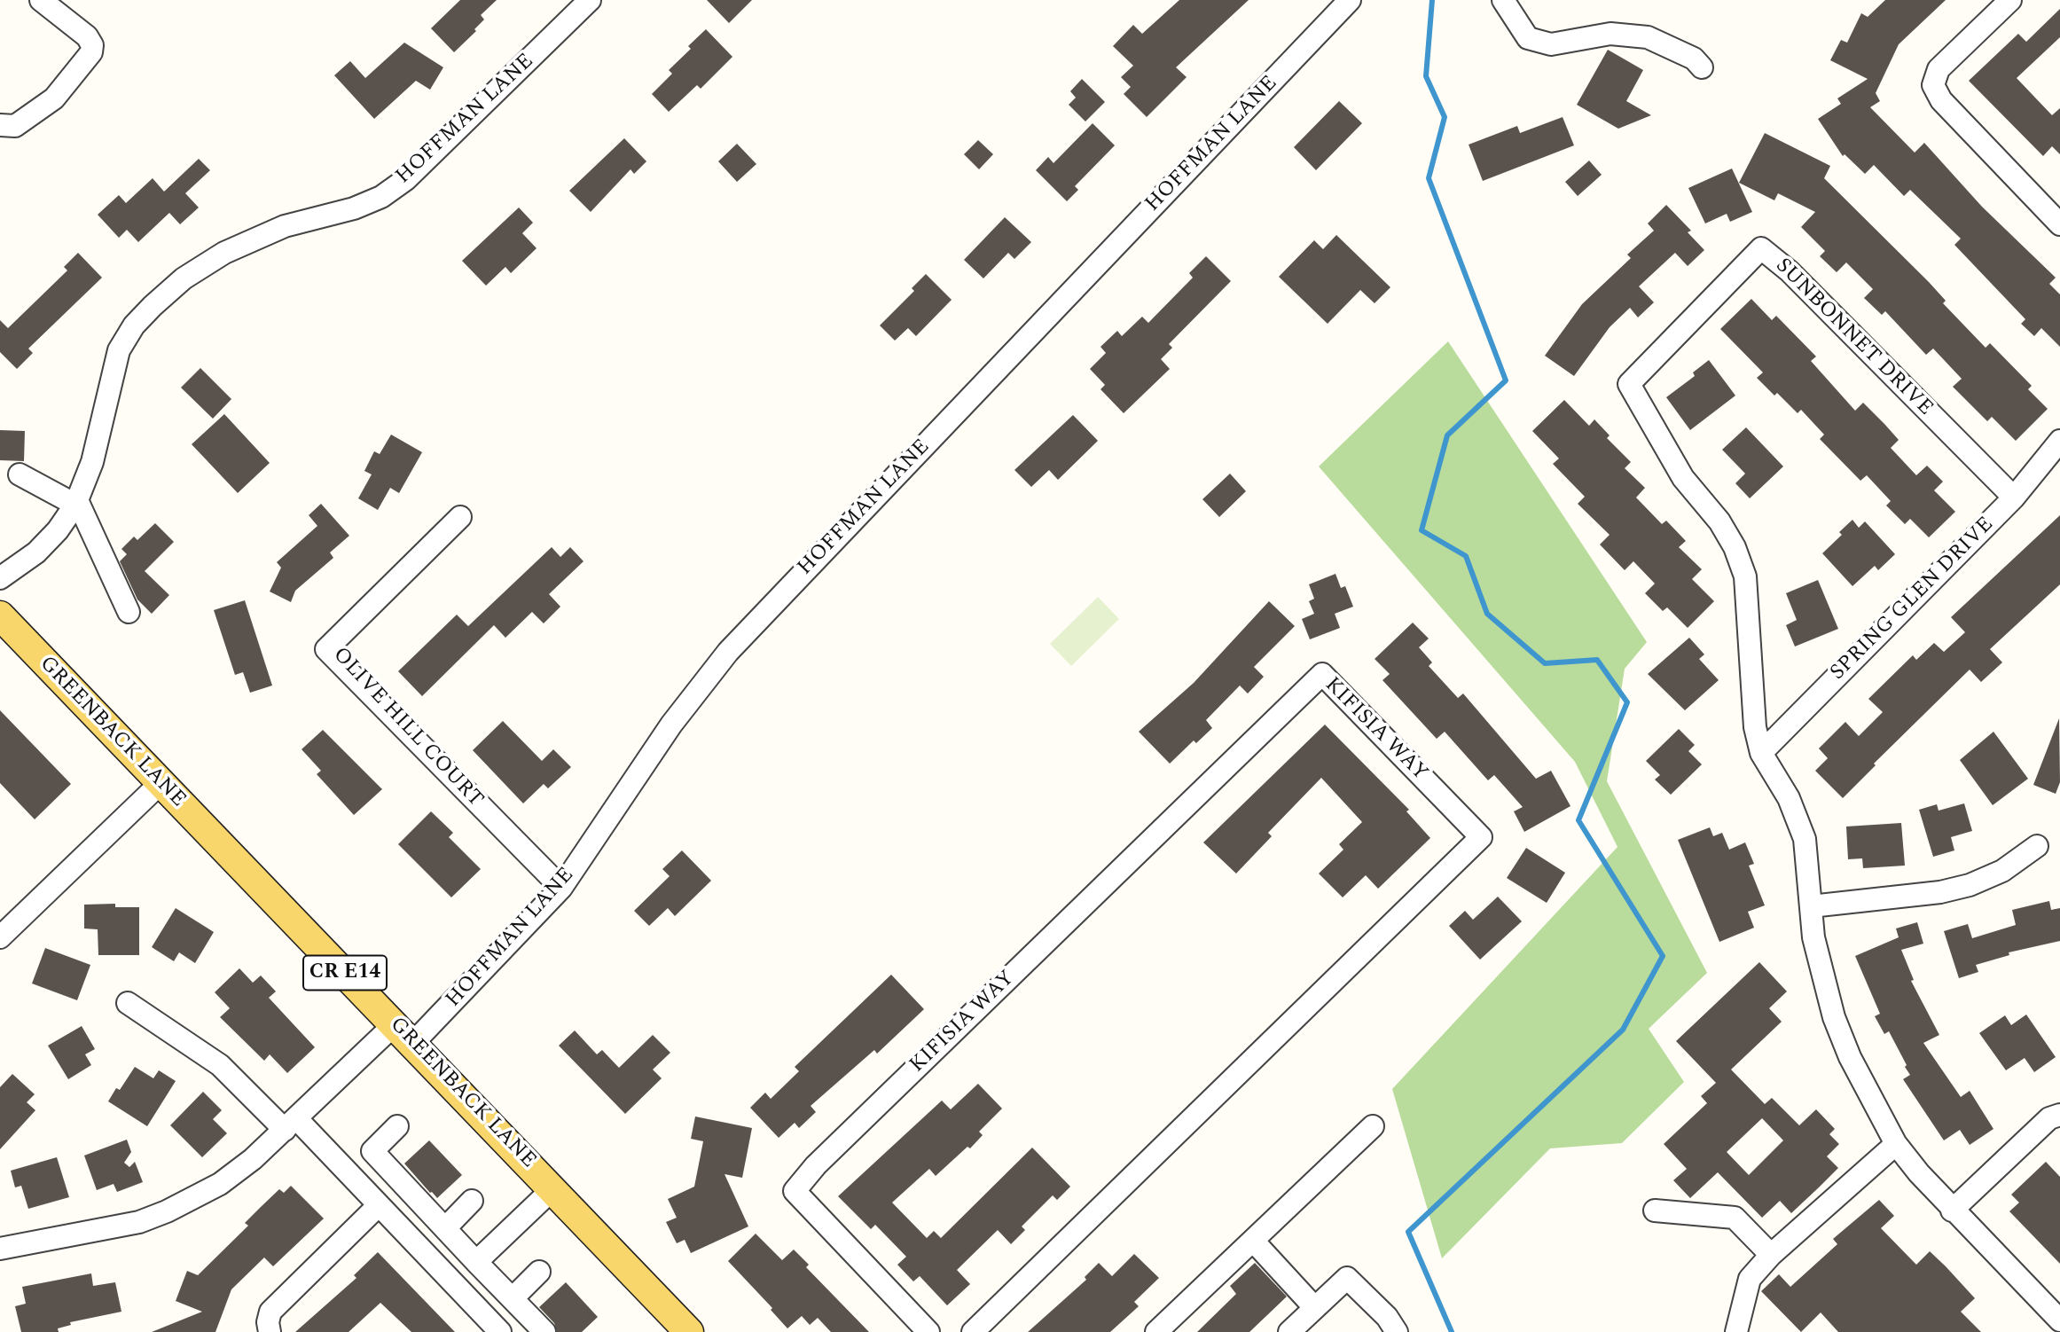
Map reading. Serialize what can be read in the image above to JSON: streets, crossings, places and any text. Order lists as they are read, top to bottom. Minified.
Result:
{"streets":{"main road":["GREENBACK LANE","CR E14"],"street":["HOFFMAN LANE","SUNBONNET DRIVE","SPRING GLEN DRIVE","OLIVE HILL COURT","KIFISIA WAY"]},"crossings":[["HOFFMAN LANE","OLIVE HILL COURT"],["HOFFMAN LANE","GREENBACK LANE"],["SUNBONNET DRIVE","SPRING GLEN DRIVE"]]}
